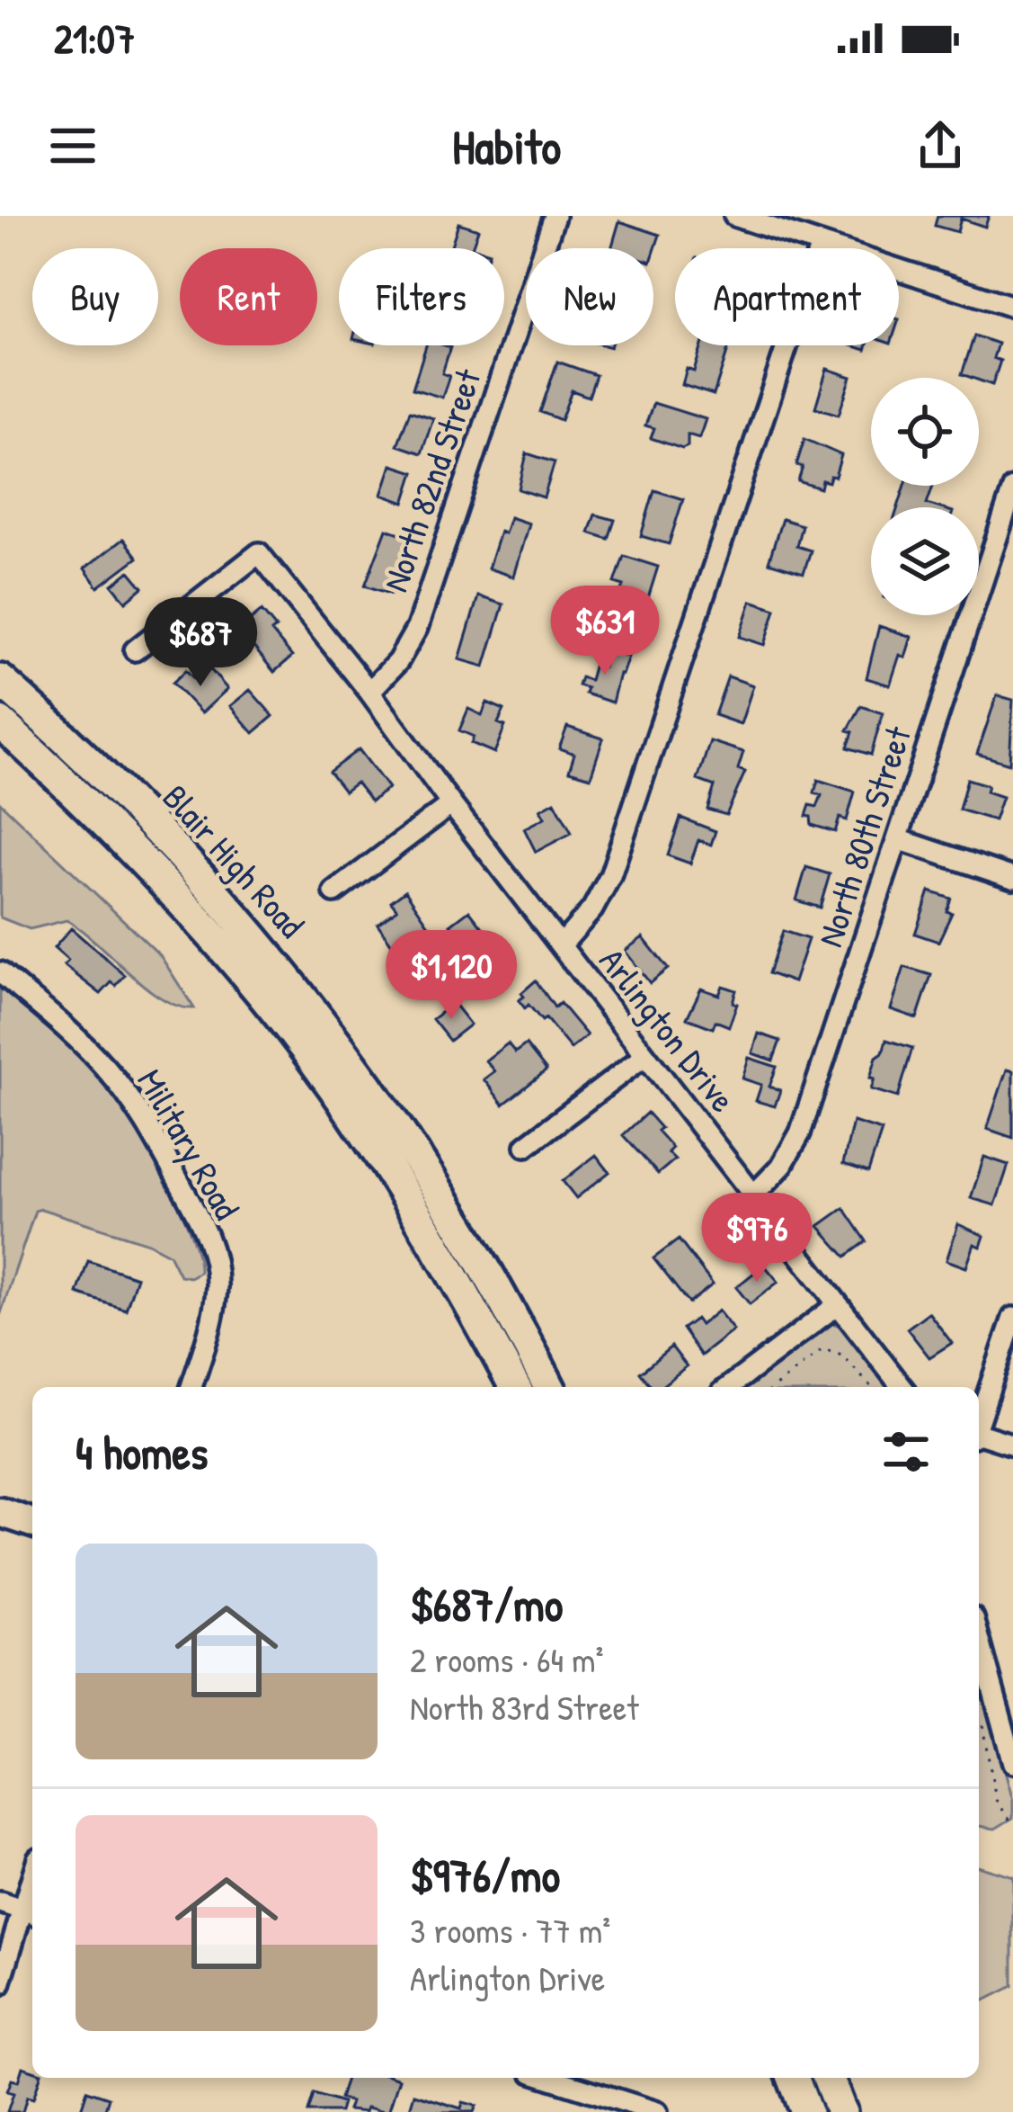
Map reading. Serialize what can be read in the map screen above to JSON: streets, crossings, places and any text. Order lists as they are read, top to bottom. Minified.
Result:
{"streets":{"main road":["Blair High Road"],"street":["North 82nd Street","North 80th Street","Arlington Drive","Military Road"]},"crossings":[["North 82nd Street","Arlington Drive"],["North 80th Street","Arlington Drive"]],"page":{"status":"21:07","header":"Habito","chip":["Buy","Rent","Filters","New","Apartment"],"price":["$631","$687","$1,120","$976"],"heading":"4 homes","list":[{"name":"$687/mo","note":"2 rooms · 64 m² · North 83rd Street"},{"name":"$976/mo","note":"3 rooms · 77 m² · Arlington Drive"}]}}
